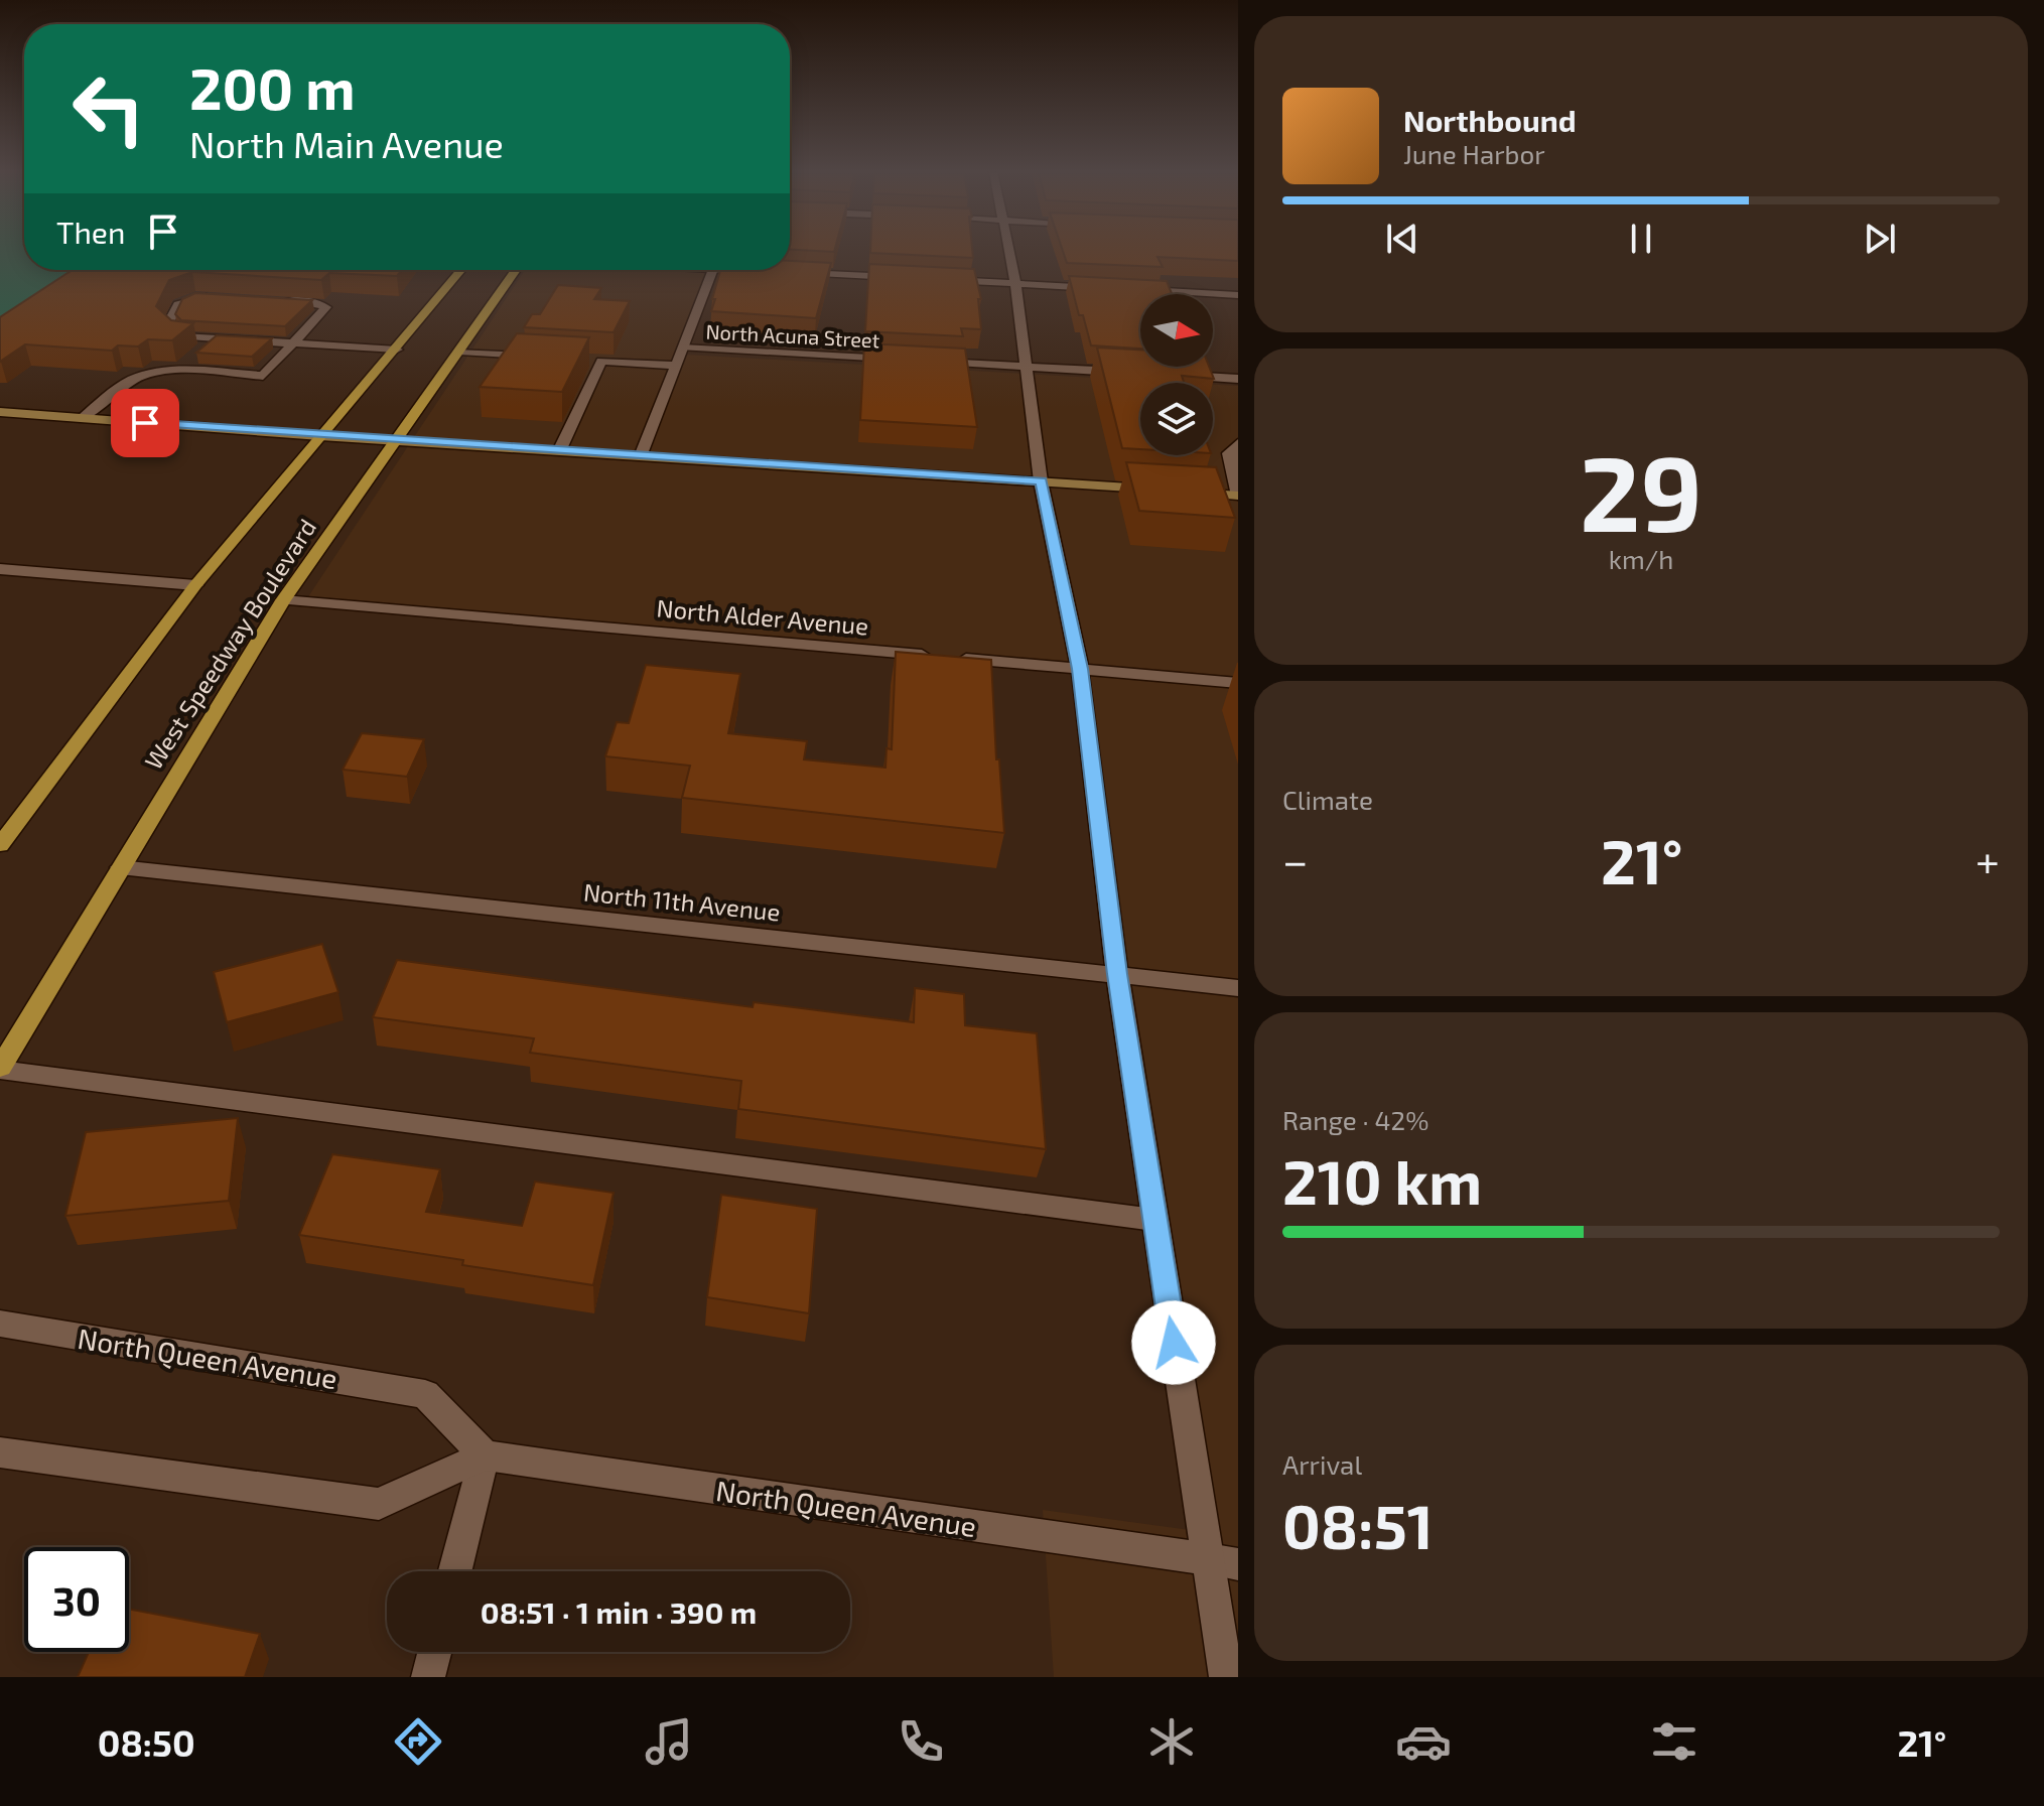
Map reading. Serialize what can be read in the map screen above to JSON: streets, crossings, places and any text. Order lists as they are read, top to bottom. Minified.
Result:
{"streets":{"main road":["West Speedway Boulevard"],"street":["North Acuna Street","North Alder Avenue","North 11th Avenue","North Queen Avenue"]},"crossings":[["North Alder Avenue","West Speedway Boulevard"],["West Speedway Boulevard","North 11th Avenue"]],"north":"right","page":{"turn":["200 m","North Main Avenue"],"song":["Northbound","June Harbor"],"then":"Then","tile":[["29","km/h"],"Climate",["Range · 42%","210 km"],["Arrival","08:51"]],"heat":["−","21°","+"],"limit":"30","trip":"08:51 · 1 min · 390 m","tabs":["08:50","21°"]}}
